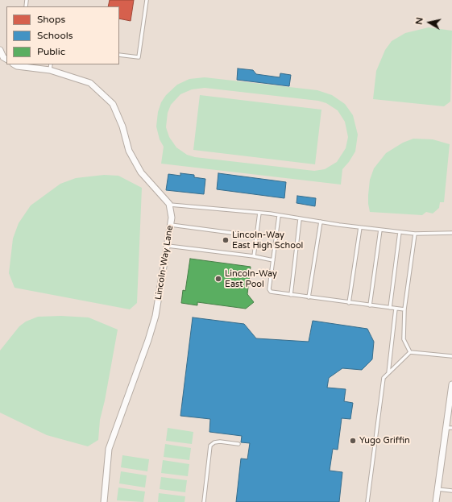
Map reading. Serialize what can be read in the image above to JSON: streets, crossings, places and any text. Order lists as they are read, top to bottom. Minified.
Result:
{"streets":{"street":["Lincoln-Way Lane"]},"places":["Lincoln-Way East High School","Lincoln-Way East Pool","Yugo Griffin"],"legend":["Shops","Schools","Public"],"north":"left"}
